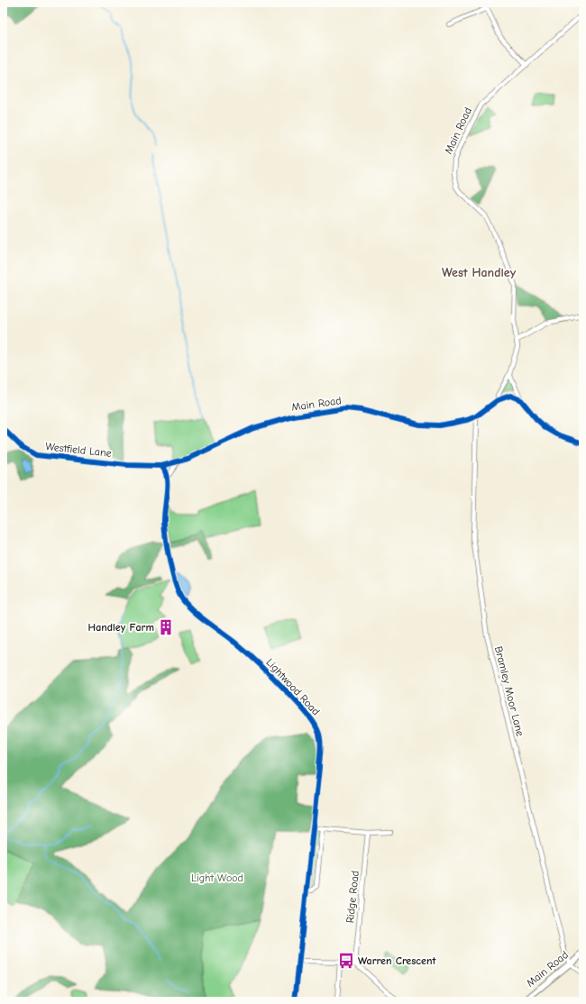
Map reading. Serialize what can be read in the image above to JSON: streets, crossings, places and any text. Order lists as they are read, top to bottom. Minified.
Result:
{"streets":{"main road":["Main Road"],"street":["Westfield Lane","Lightwood Road","Bramley Moor Lane","Ridge Road"]},"crossings":[["Main Road","Westfield Lane"],["Main Road","Lightwood Road"],["Main Road","Bramley Moor Lane"],["Westfield Lane","Lightwood Road"]],"districts":["West Handley"],"parks":["Light Wood"],"places":{"building":["Handley Farm"],"bus stop":["Warren Crescent"]}}
